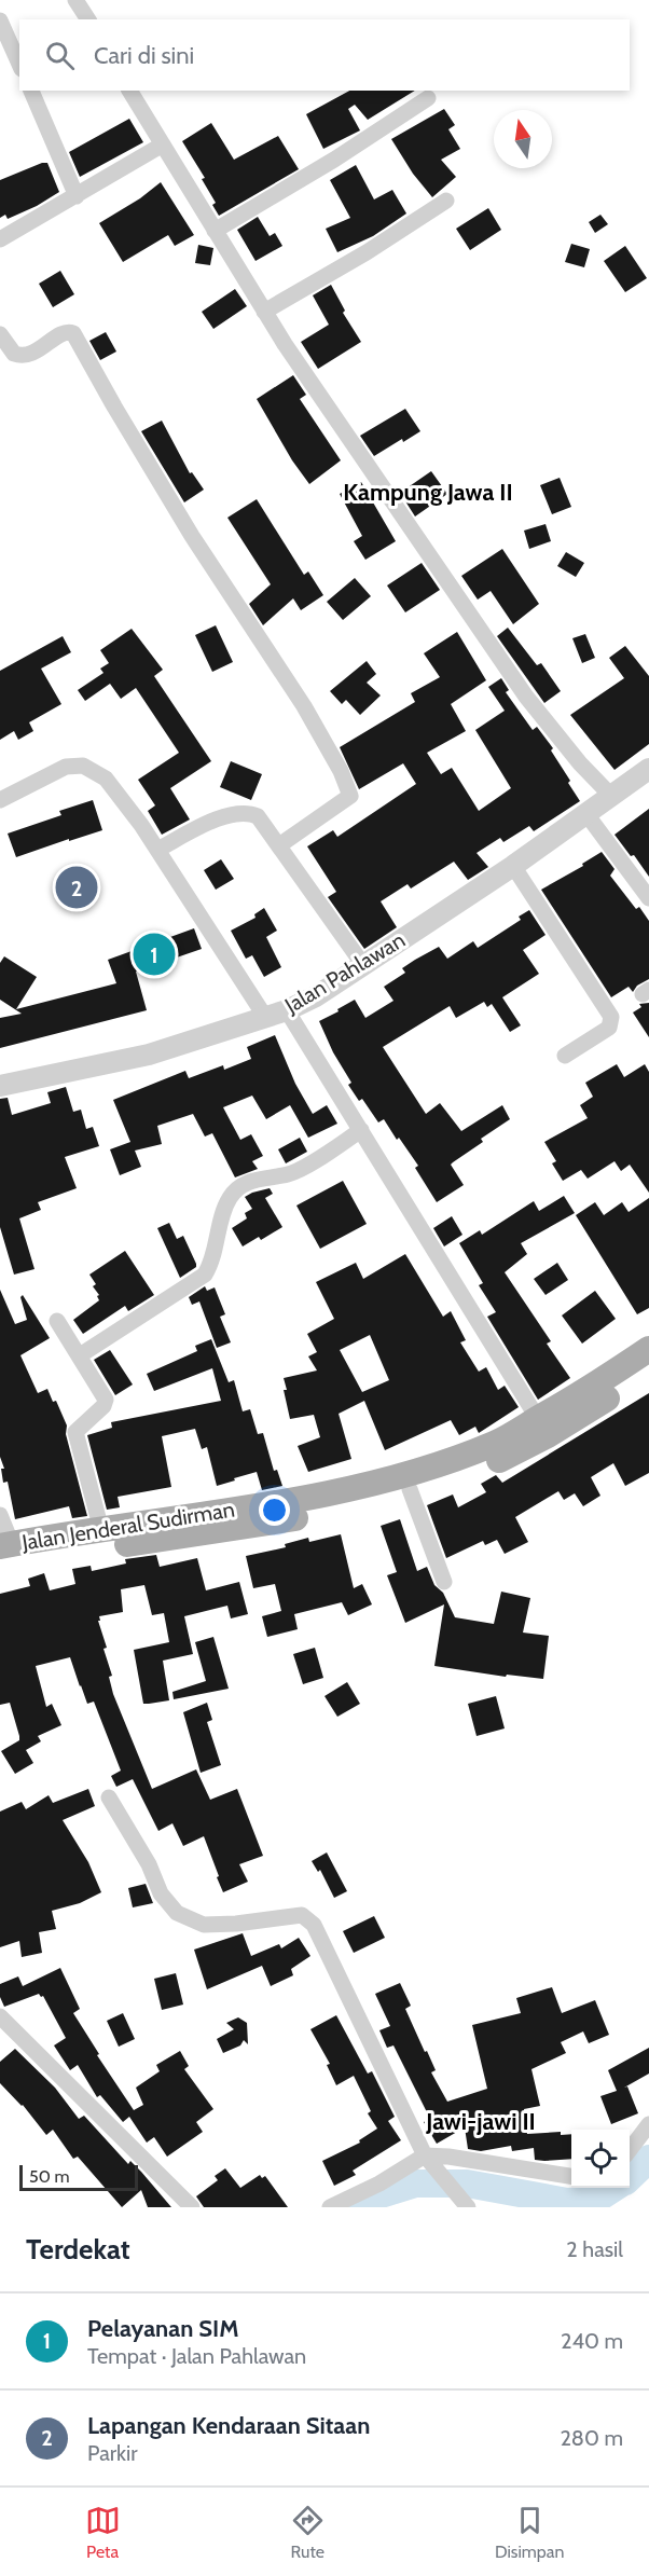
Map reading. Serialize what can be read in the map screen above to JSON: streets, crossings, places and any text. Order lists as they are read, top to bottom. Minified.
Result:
{"streets":{"main road":["Jalan Jenderal Sudirman"],"street":["Jalan Pahlawan"]},"districts":["Kampung Jawa II","Jawi-jawi II"],"scale_bar":"50 m","north":"top","page":{"search":"Cari di sini","pins":["2","1"],"scale":"50 m","heading":["Terdekat","2 hasil"],"list":[{"mark":"1","name":"Pelayanan SIM","note":"Tempat · Jalan Pahlawan","value":"240 m"},{"mark":"2","name":"Lapangan Kendaraan Sitaan","note":"Parkir","value":"280 m"}],"nav":["Peta","Rute","Disimpan"]}}
